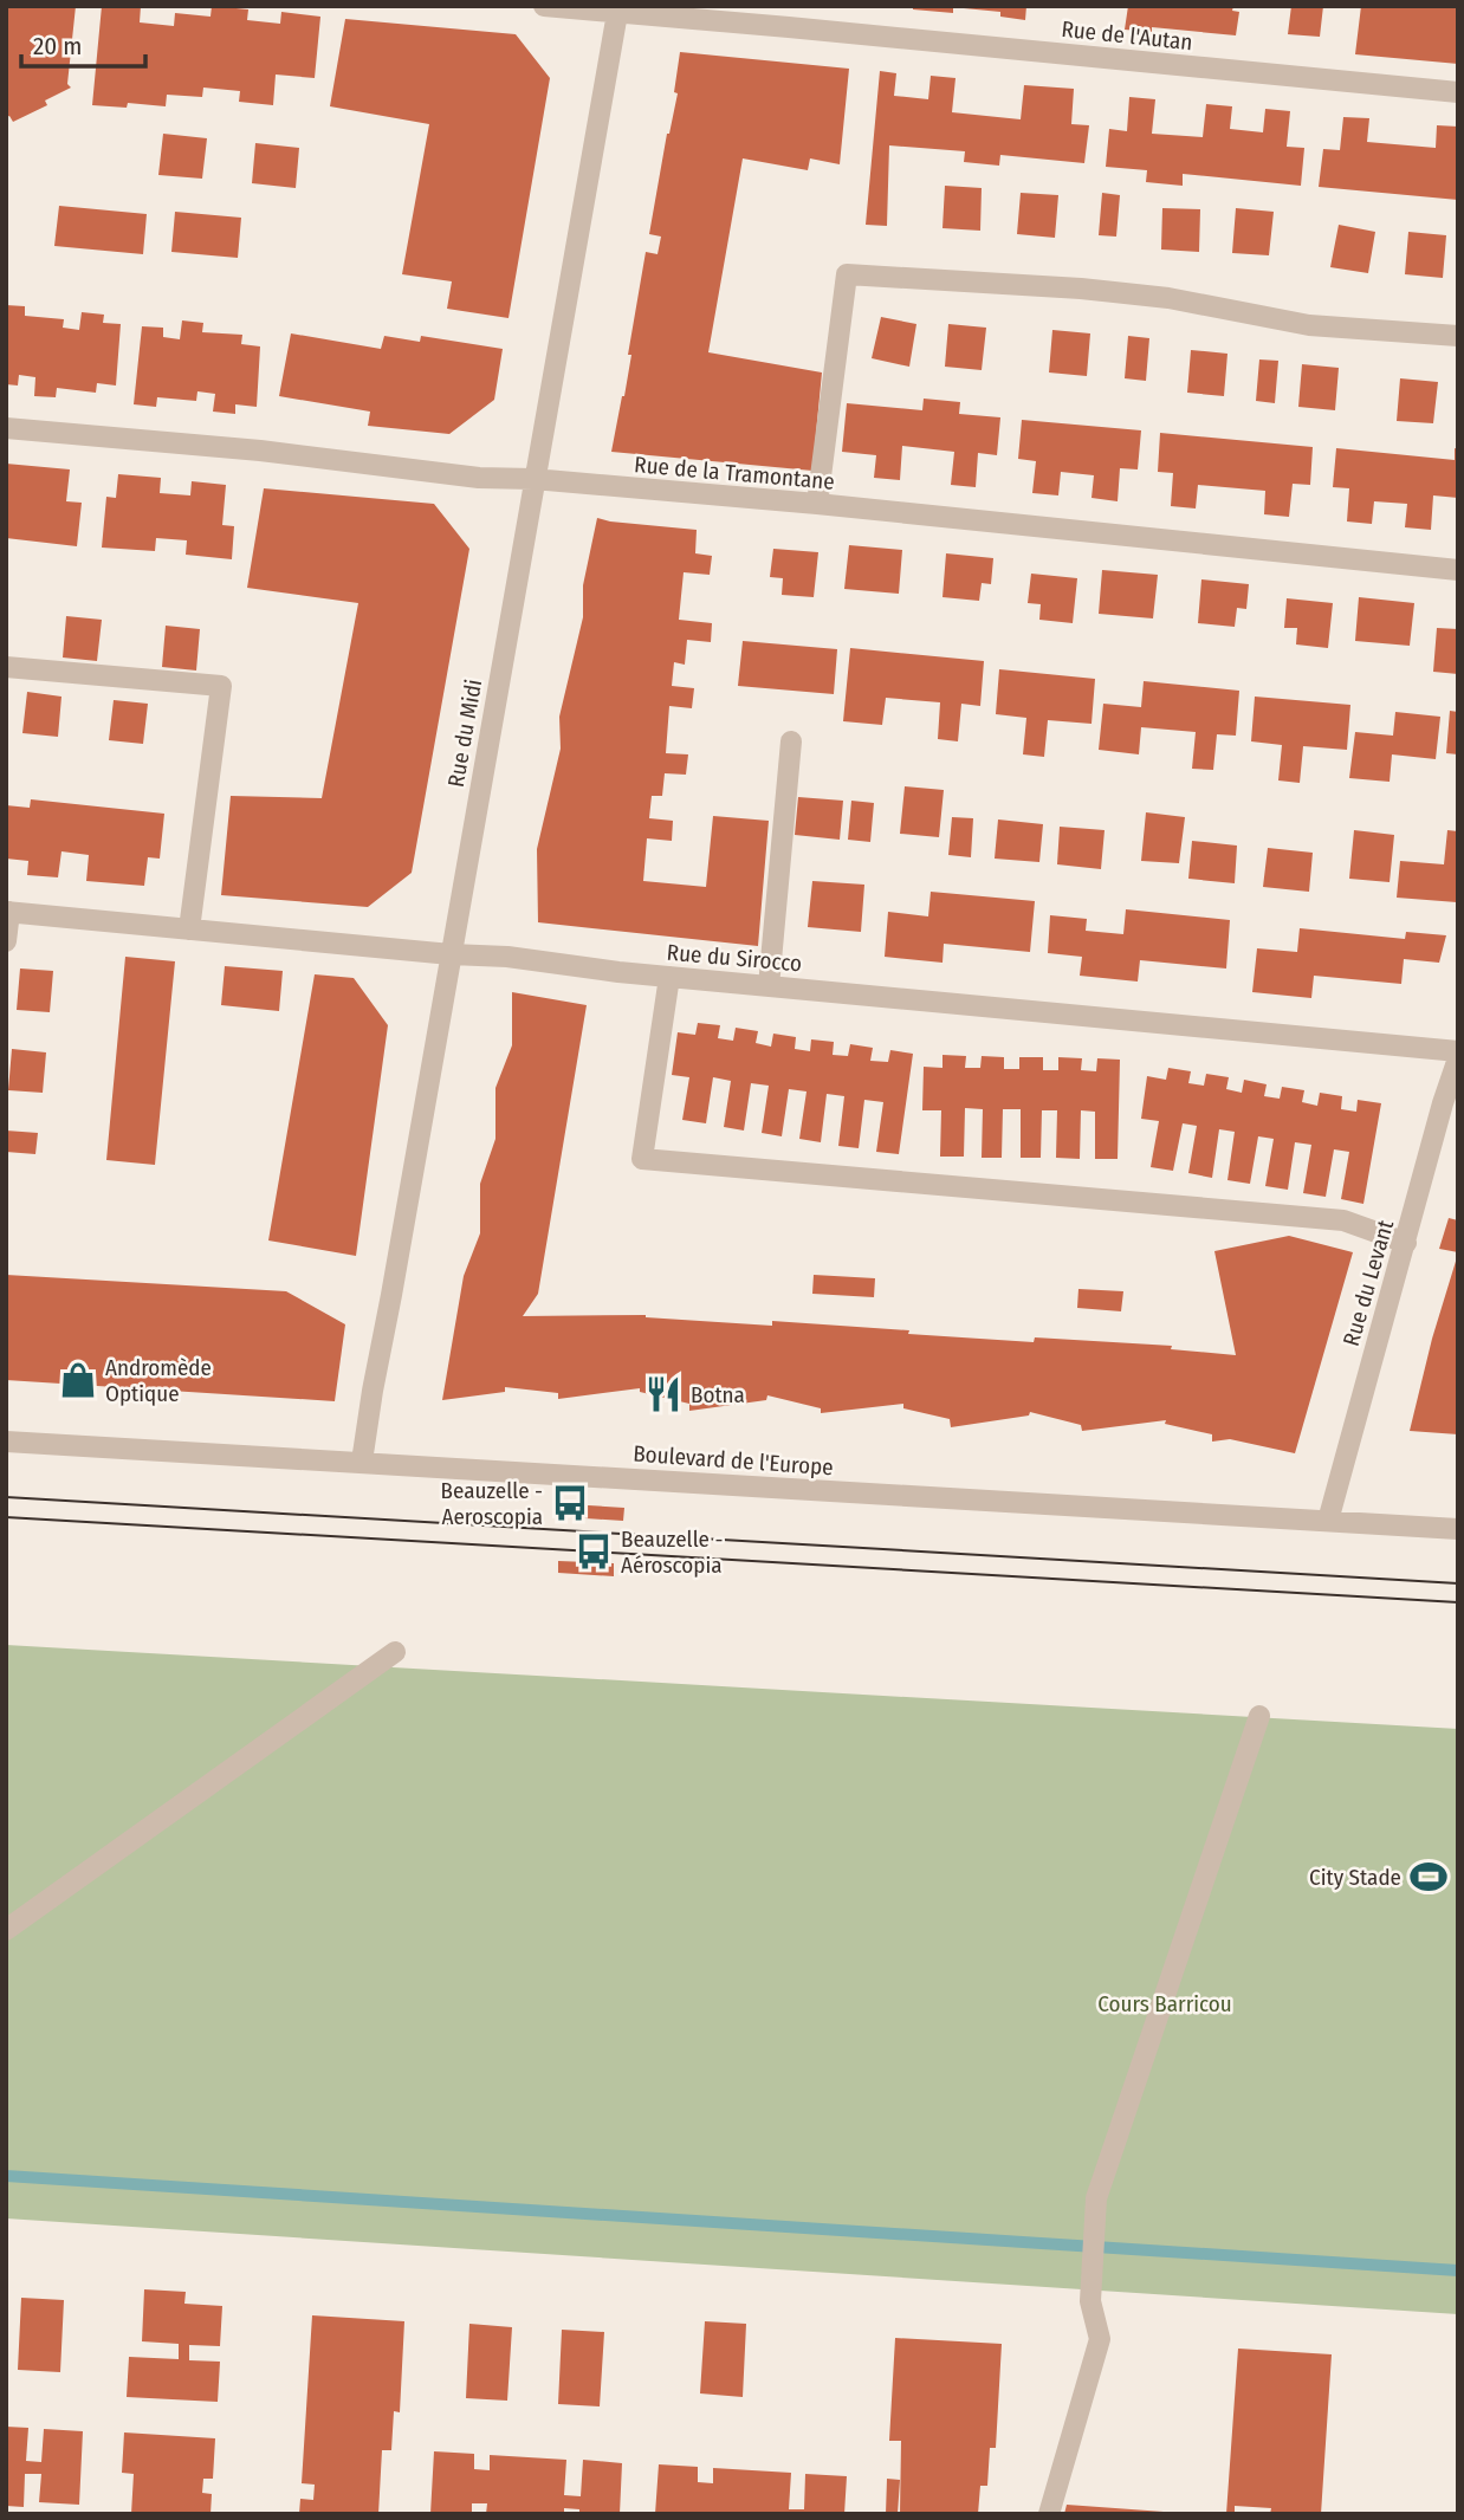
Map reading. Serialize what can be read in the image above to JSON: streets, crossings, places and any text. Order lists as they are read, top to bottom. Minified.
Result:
{"streets":{"street":["Rue de l'Autan","Rue de la Tramontane","Rue du Midi","Rue du Sirocco","Rue du Levant","Boulevard de l'Europe"]},"crossings":[["Rue de l'Autan","Rue du Midi"],["Rue de la Tramontane","Rue du Midi"],["Rue du Midi","Rue du Sirocco"],["Rue du Midi","Boulevard de l'Europe"],["Rue du Levant","Boulevard de l'Europe"]],"parks":["Cours Barricou"],"places":{"shop":["Andromède Optique"],"restaurant":["Botna"],"bus stop":["Beauzelle - Aeroscopia","Beauzelle - Aéroscopia"],"sports":["City Stade"]},"scale_bar":"20 m"}
